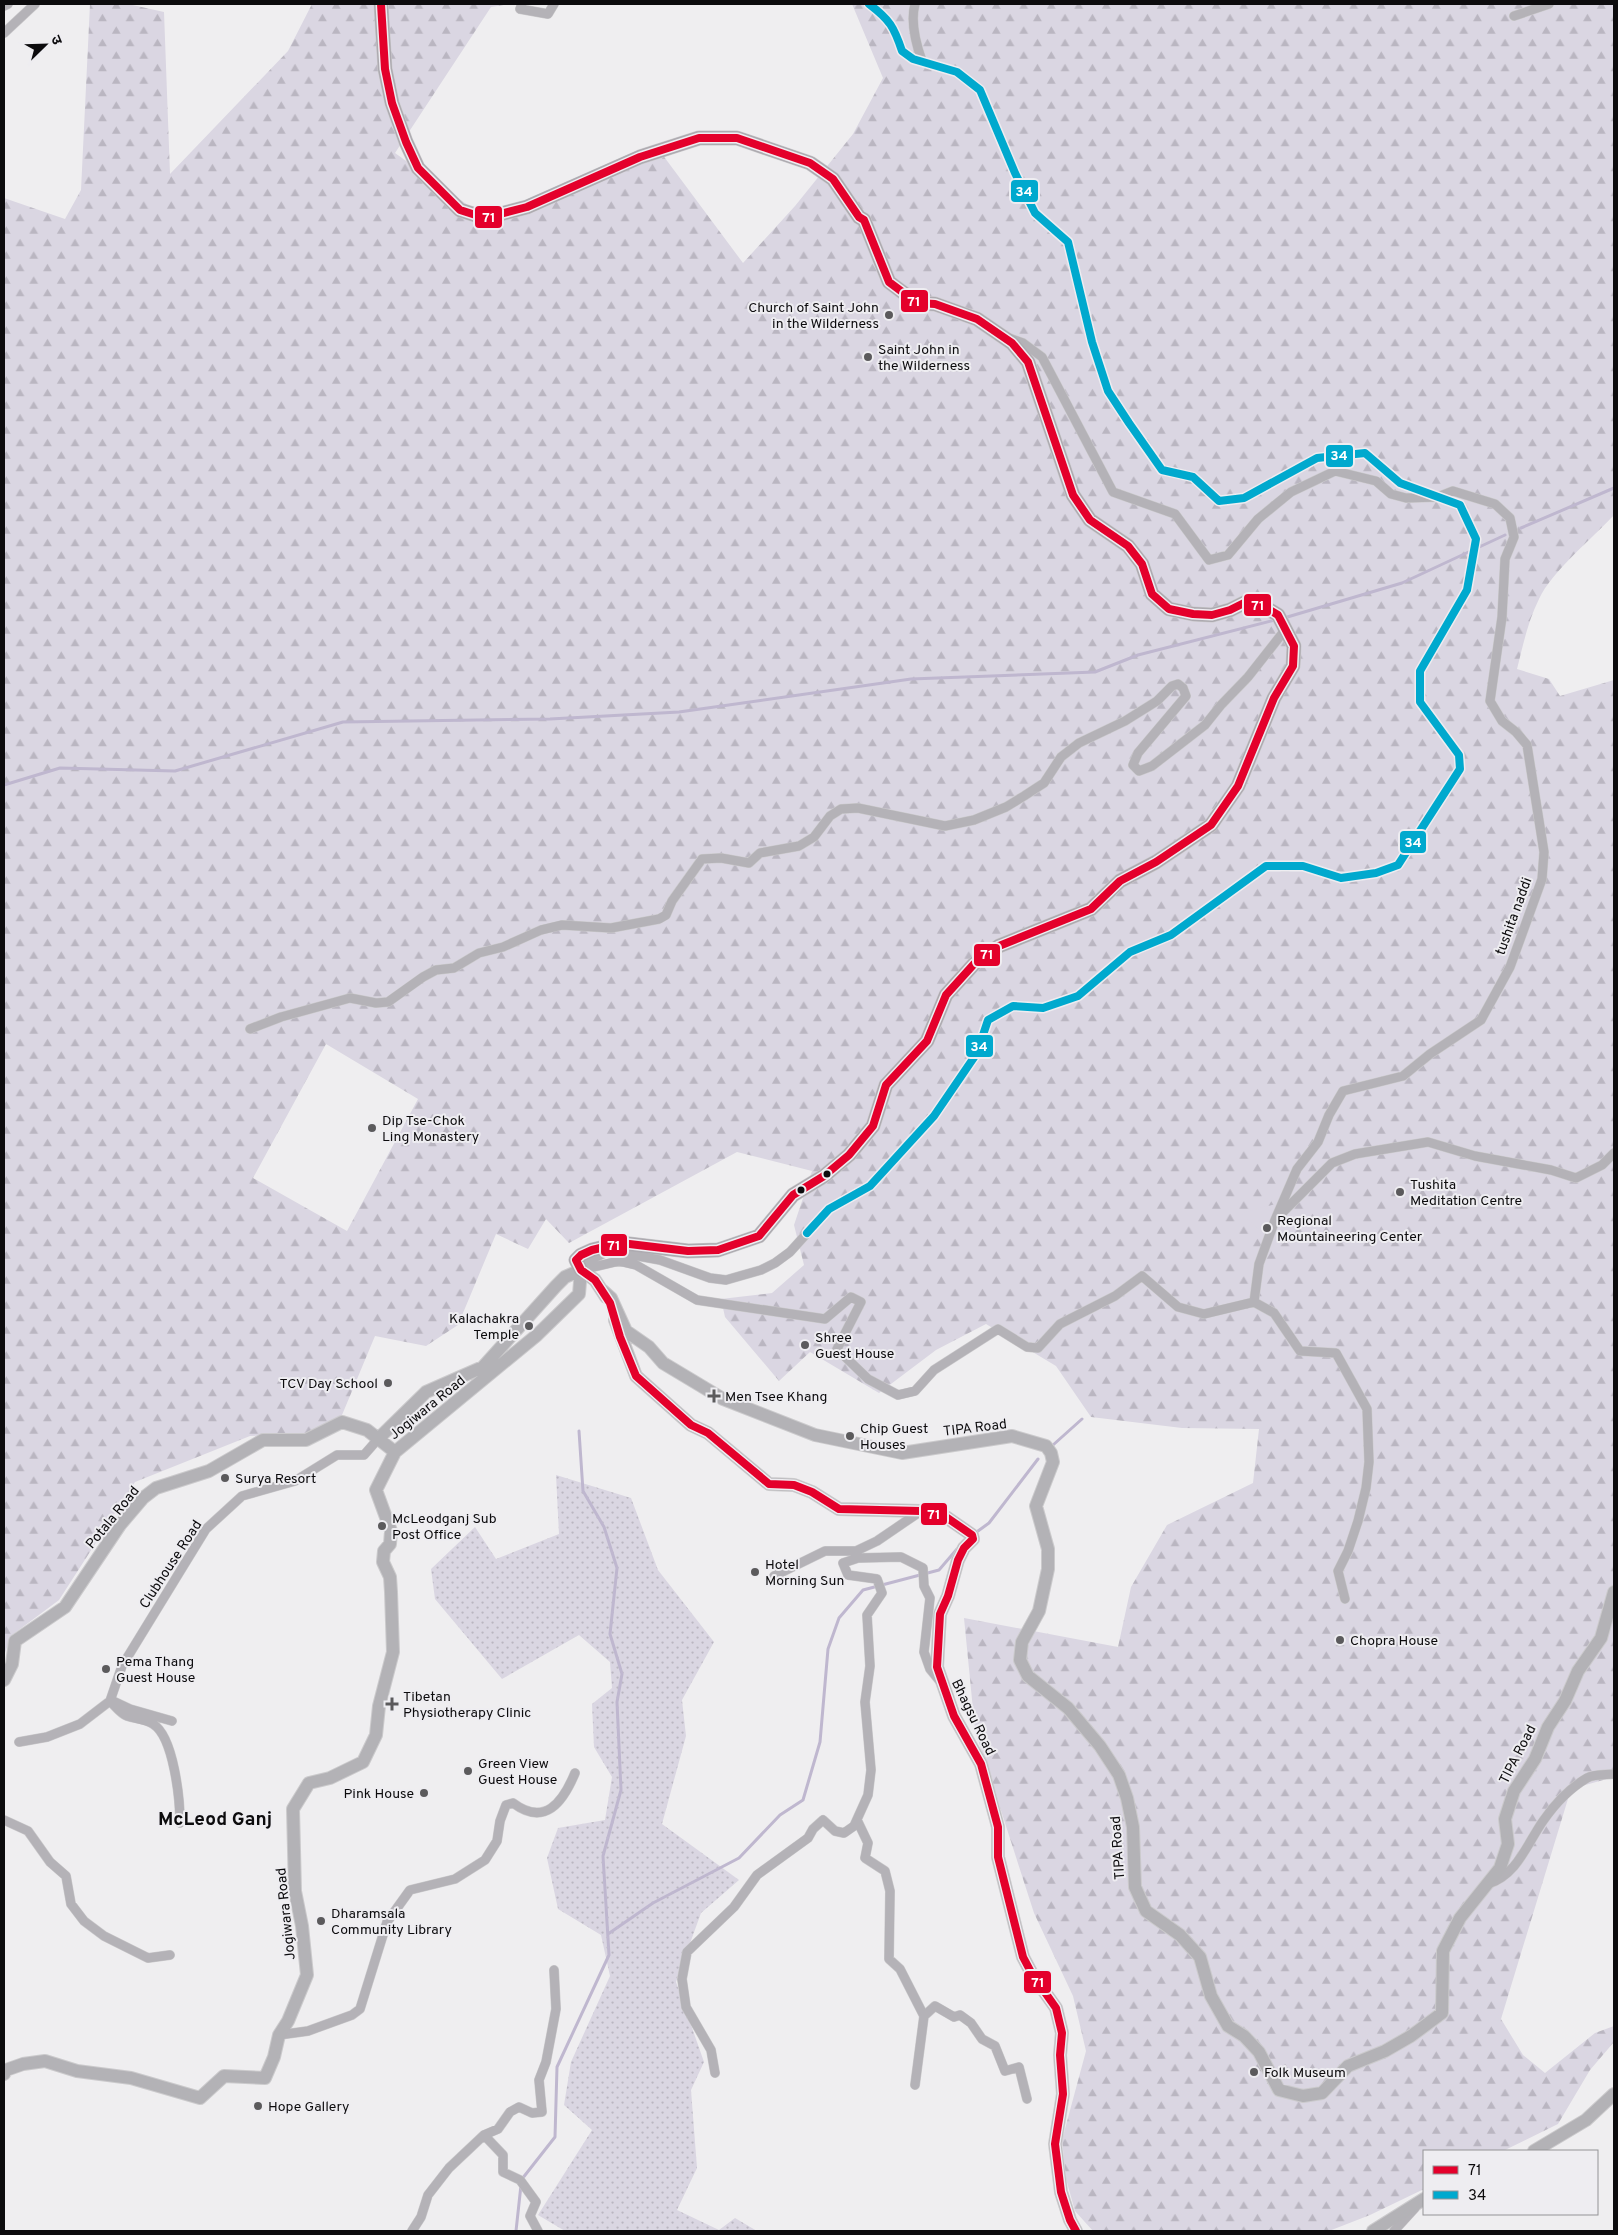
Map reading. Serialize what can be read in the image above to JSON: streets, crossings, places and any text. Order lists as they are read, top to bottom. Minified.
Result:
{"streets":{"street":["tushita naddi","Jogiwara Road","TIPA Road","Potala Road","Clubhouse Road","Bhagsu Road"]},"crossings":[["Jogiwara Road","Bhagsu Road"],["TIPA Road","Bhagsu Road"],["Potala Road","Clubhouse Road"]],"districts":["McLeod Ganj"],"places":{"other":["Church of Saint John in the Wilderness","Saint John in the Wilderness","Dip Tse-Chok Ling Monastery","Tushita Meditation Centre","Regional Mountaineering Center","Kalachakra Temple","Shree Guest House","TCV Day School","Chip Guest Houses","Surya Resort","McLeodganj Sub Post Office","Hotel Morning Sun","Chopra House","Pema Thang Guest House","Green View Guest House","Pink House","Dharamsala Community Library","Folk Museum","Hope Gallery"],"health":["Men Tsee Khang","Tibetan Physiotherapy Clinic"]},"lines":["transit line 71","transit line 34"],"legend":["71","34"],"north":"top right"}
